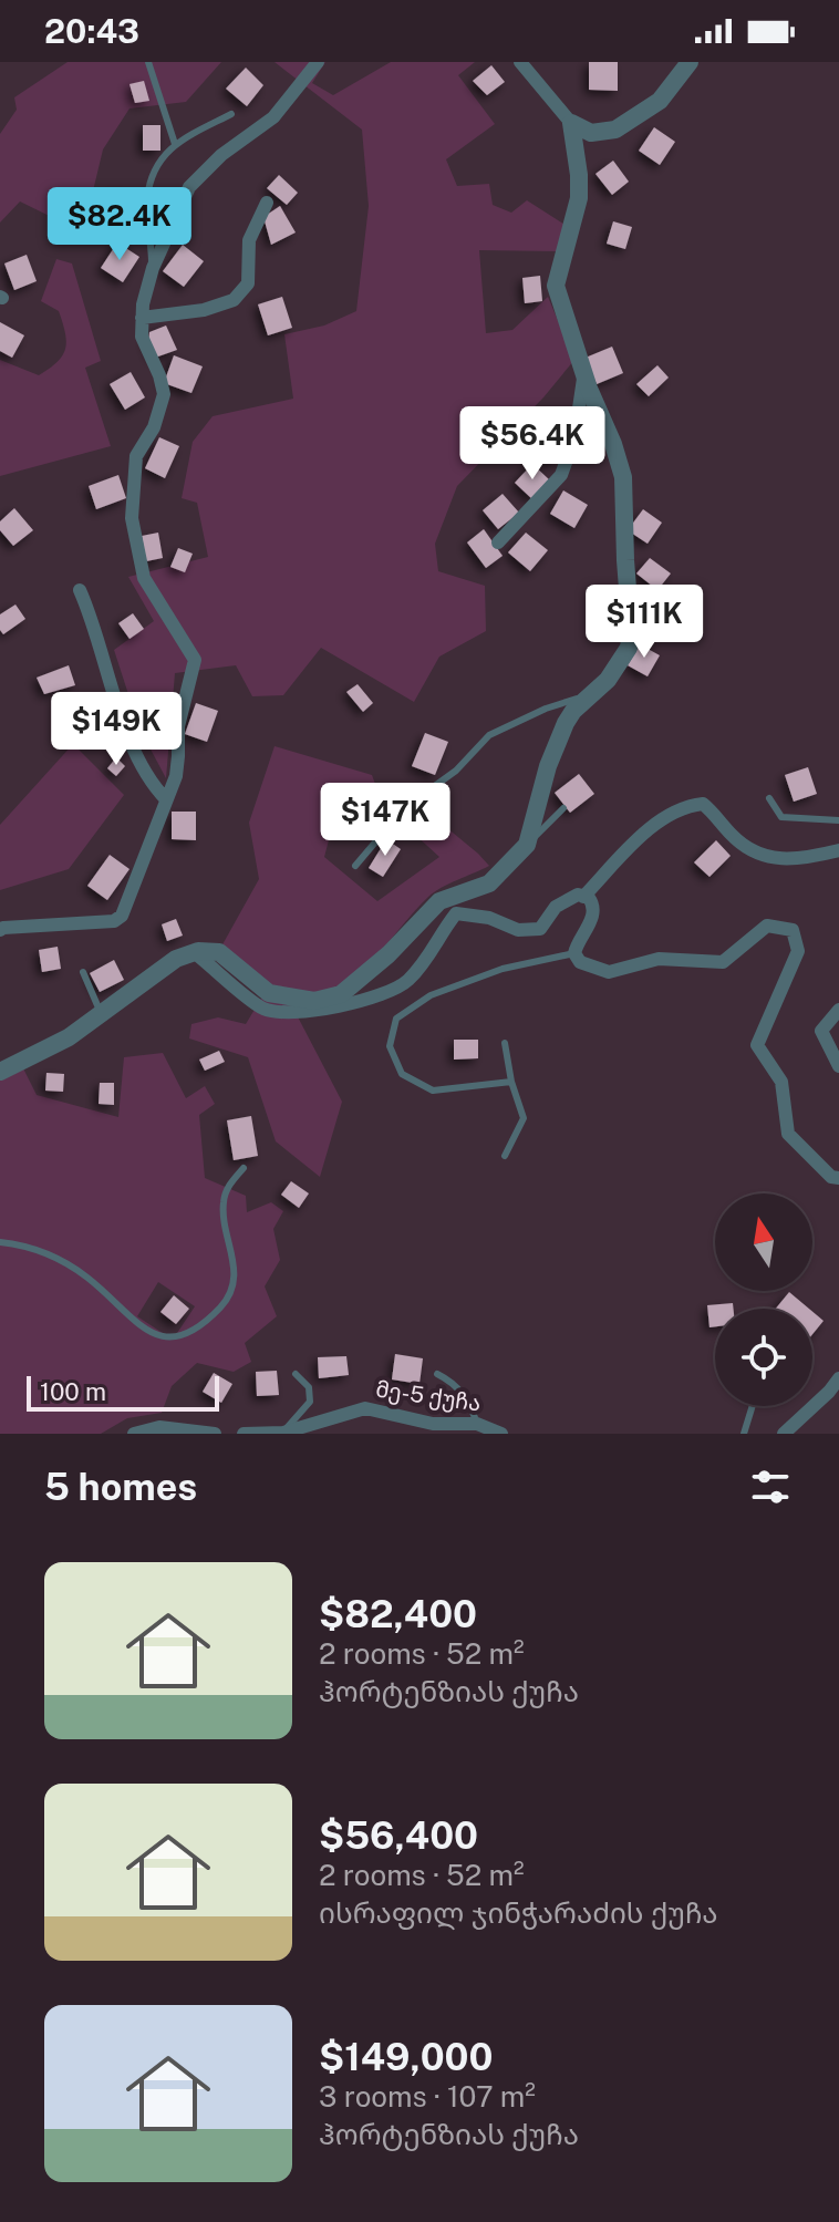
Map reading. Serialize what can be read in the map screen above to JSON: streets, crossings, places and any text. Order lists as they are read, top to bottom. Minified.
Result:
{"streets":{"street":["მე-5 ქუჩა"]},"scale_bar":"100 m","north":"top","page":{"status":"20:43","price":["$82.4K","$56.4K","$111K","$149K","$147K"],"scale":"100 m","heading":"5 homes","list":[{"name":"$82,400","note":"2 rooms · 52 m² · ჰორტენზიას ქუჩა"},{"name":"$56,400","note":"2 rooms · 52 m² · ისრაფილ ჯინჭარაძის ქუჩა"},{"name":"$149,000","note":"3 rooms · 107 m² · ჰორტენზიას ქუჩა"}]}}
